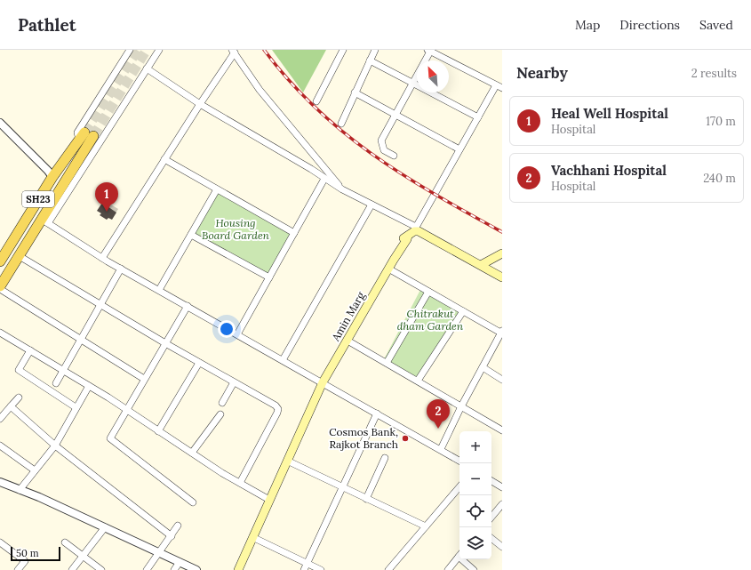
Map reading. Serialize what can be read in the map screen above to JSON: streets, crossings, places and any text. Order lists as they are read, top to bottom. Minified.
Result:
{"streets":{"main road":["SH23","Amin Marg"]},"parks":["Housing Board Garden","Chitrakut dham Garden"],"places":["Cosmos Bank, Rajkot Branch"],"scale_bar":"50 m","north":"top left","page":{"header":"Pathlet","nav":["Map","Directions","Saved"],"heading":["Nearby","2 results"],"list":[{"mark":"1","name":"Heal Well Hospital","note":"Hospital","value":"170 m"},{"mark":"2","name":"Vachhani Hospital","note":"Hospital","value":"240 m"}],"pins":["1","2"],"map_buttons":["+","−"],"scale":"50 m"}}
